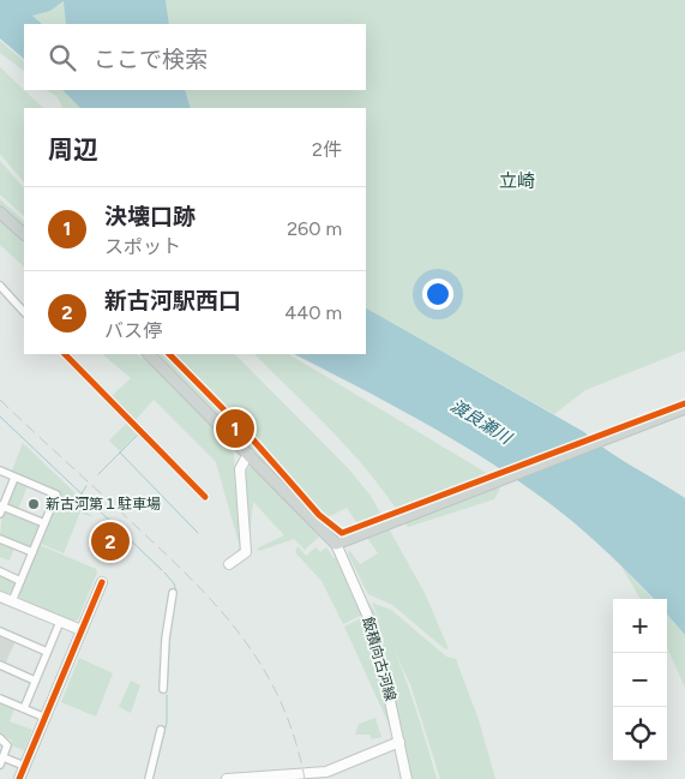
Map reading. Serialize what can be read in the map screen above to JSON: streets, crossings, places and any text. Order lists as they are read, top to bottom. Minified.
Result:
{"streets":{"street":["飯積向古河線"]},"districts":["立崎"],"water":["渡良瀬川"],"places":["新古河第１駐車場"],"page":{"search":"ここで検索","heading":["周辺","2件"],"list":[{"mark":"1","name":"決壊口跡","note":"スポット","value":"260 m"},{"mark":"2","name":"新古河駅西口","note":"バス停","value":"440 m"}],"pins":["1","2"],"map_buttons":["+","−"]}}
